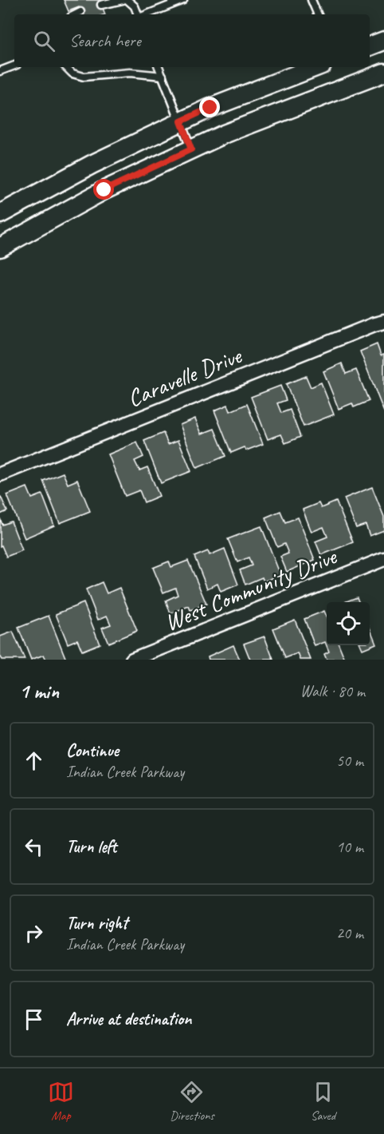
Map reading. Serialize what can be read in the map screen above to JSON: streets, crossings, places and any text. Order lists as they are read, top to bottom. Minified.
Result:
{"streets":{"street":["Caravelle Drive","West Community Drive"]},"page":{"search":"Search here","heading":["1 min","Walk · 80 m"],"list":[["Continue","Indian Creek Parkway","50 m"],["Turn left","10 m"],["Turn right","Indian Creek Parkway","20 m"],"Arrive at destination"],"nav":["Map","Directions","Saved"]}}
